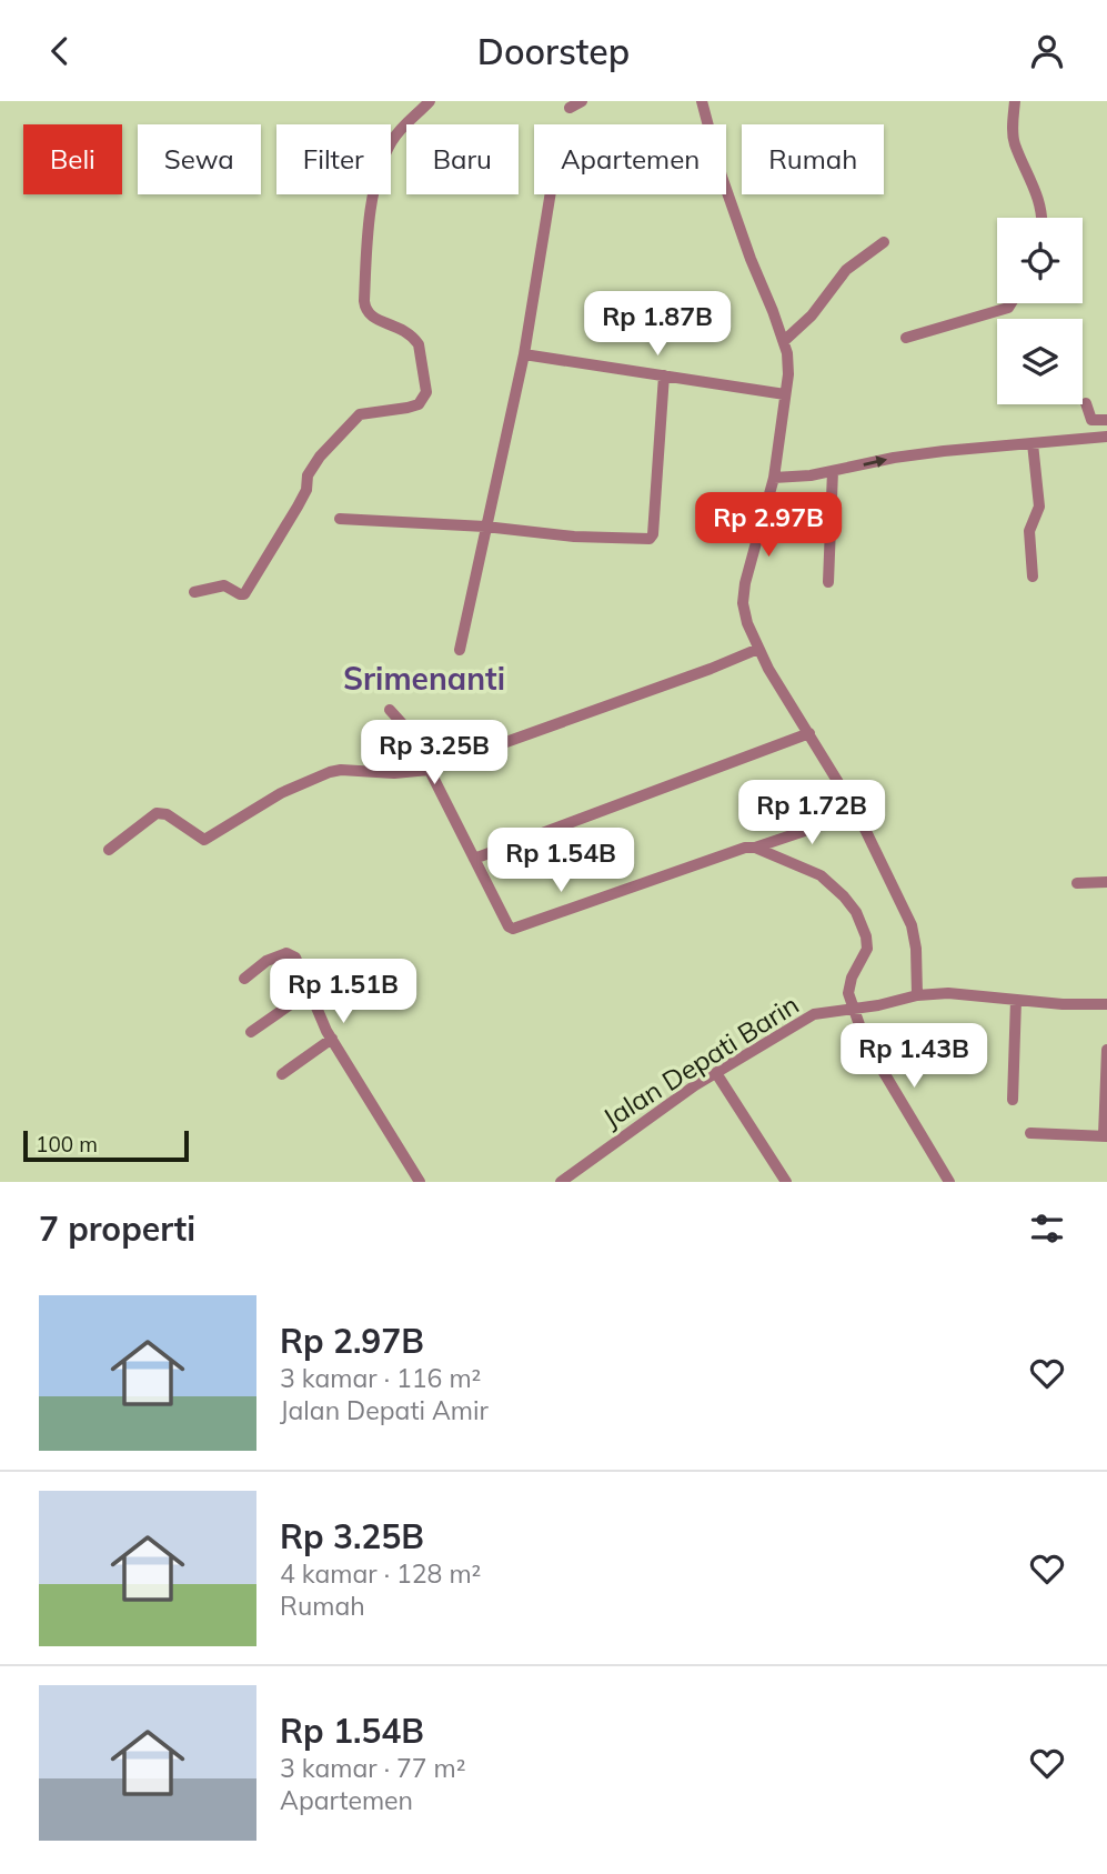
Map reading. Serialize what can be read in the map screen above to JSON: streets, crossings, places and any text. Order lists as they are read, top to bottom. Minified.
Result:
{"streets":{"street":["Jalan Depati Barin"]},"districts":["Srimenanti"],"scale_bar":"100 m","page":{"header":"Doorstep","chip":["Beli","Sewa","Filter","Baru","Apartemen","Rumah"],"price":["Rp 1.87B","Rp 2.97B","Rp 3.25B","Rp 1.72B","Rp 1.54B","Rp 1.51B","Rp 1.43B"],"scale":"100 m","heading":"7 properti","list":[{"name":"Rp 2.97B","note":"3 kamar · 116 m² · Jalan Depati Amir"},{"name":"Rp 3.25B","note":"4 kamar · 128 m² · Rumah"},{"name":"Rp 1.54B","note":"3 kamar · 77 m² · Apartemen"}]}}
